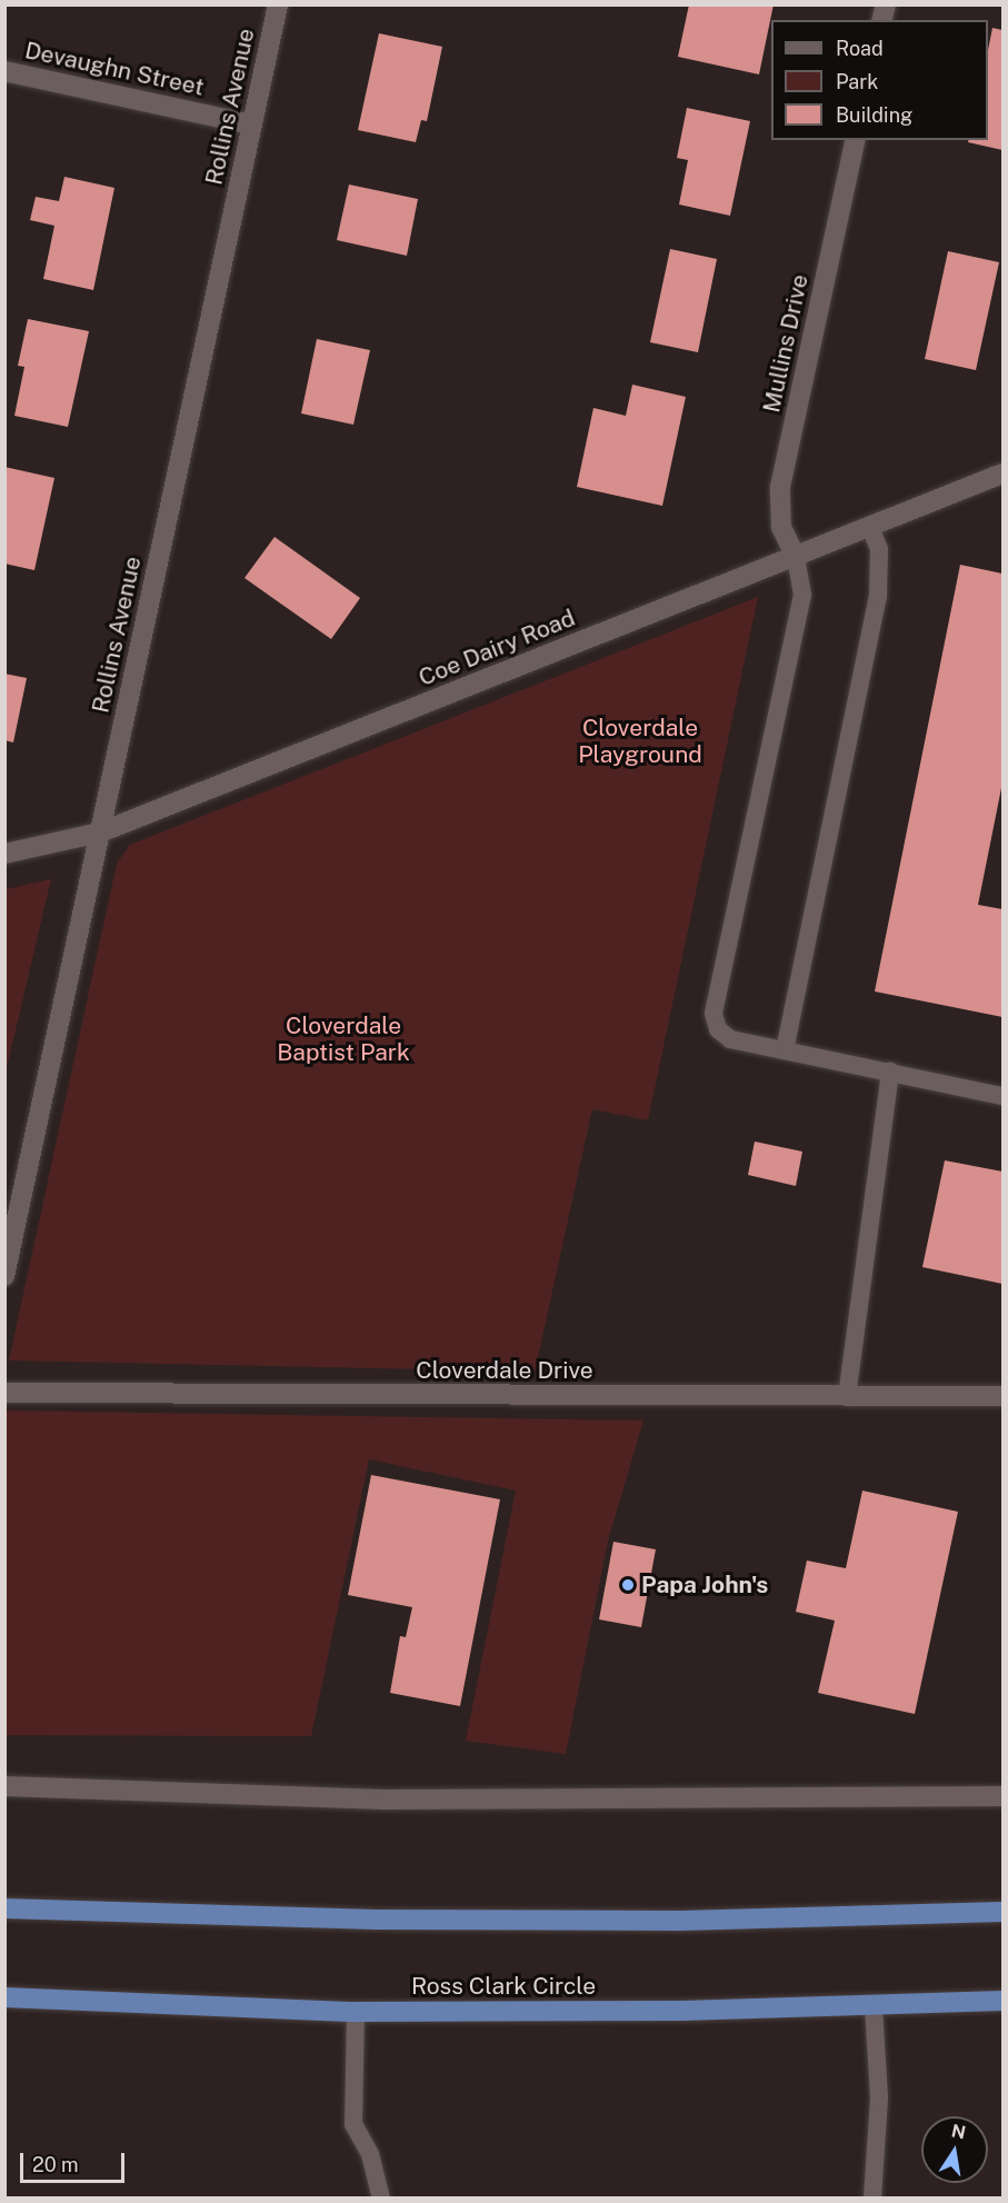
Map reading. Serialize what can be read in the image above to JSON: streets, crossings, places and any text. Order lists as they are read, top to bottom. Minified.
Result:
{"streets":{"highway":["Ross Clark Circle"],"street":["Devaughn Street","Rollins Avenue","Mullins Drive","Coe Dairy Road","Cloverdale Drive"]},"crossings":[["Devaughn Street","Rollins Avenue"],["Rollins Avenue","Coe Dairy Road"],["Mullins Drive","Coe Dairy Road"]],"parks":["Cloverdale Playground","Cloverdale Baptist Park"],"places":["Papa John's"],"legend":["Road","Park","Building"],"scale_bar":"20 m","north":"top"}
